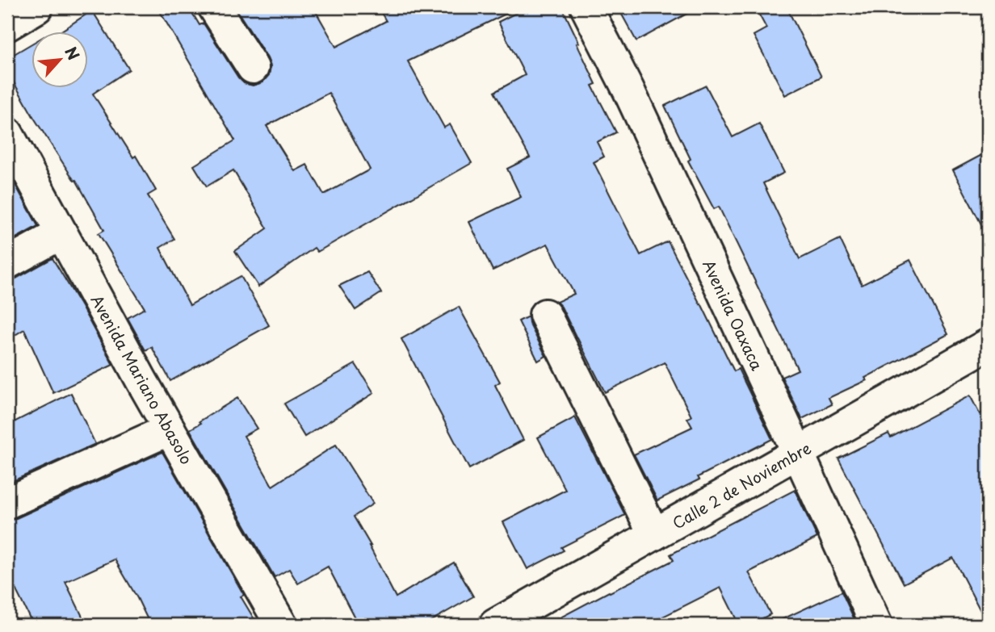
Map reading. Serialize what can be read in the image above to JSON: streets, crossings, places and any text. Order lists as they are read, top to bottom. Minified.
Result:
{"streets":{"street":["Avenida Oaxaca","Avenida Mariano Abasolo","Calle 2 de Noviembre"]},"crossings":[["Avenida Oaxaca","Calle 2 de Noviembre"]],"north":"top right"}
